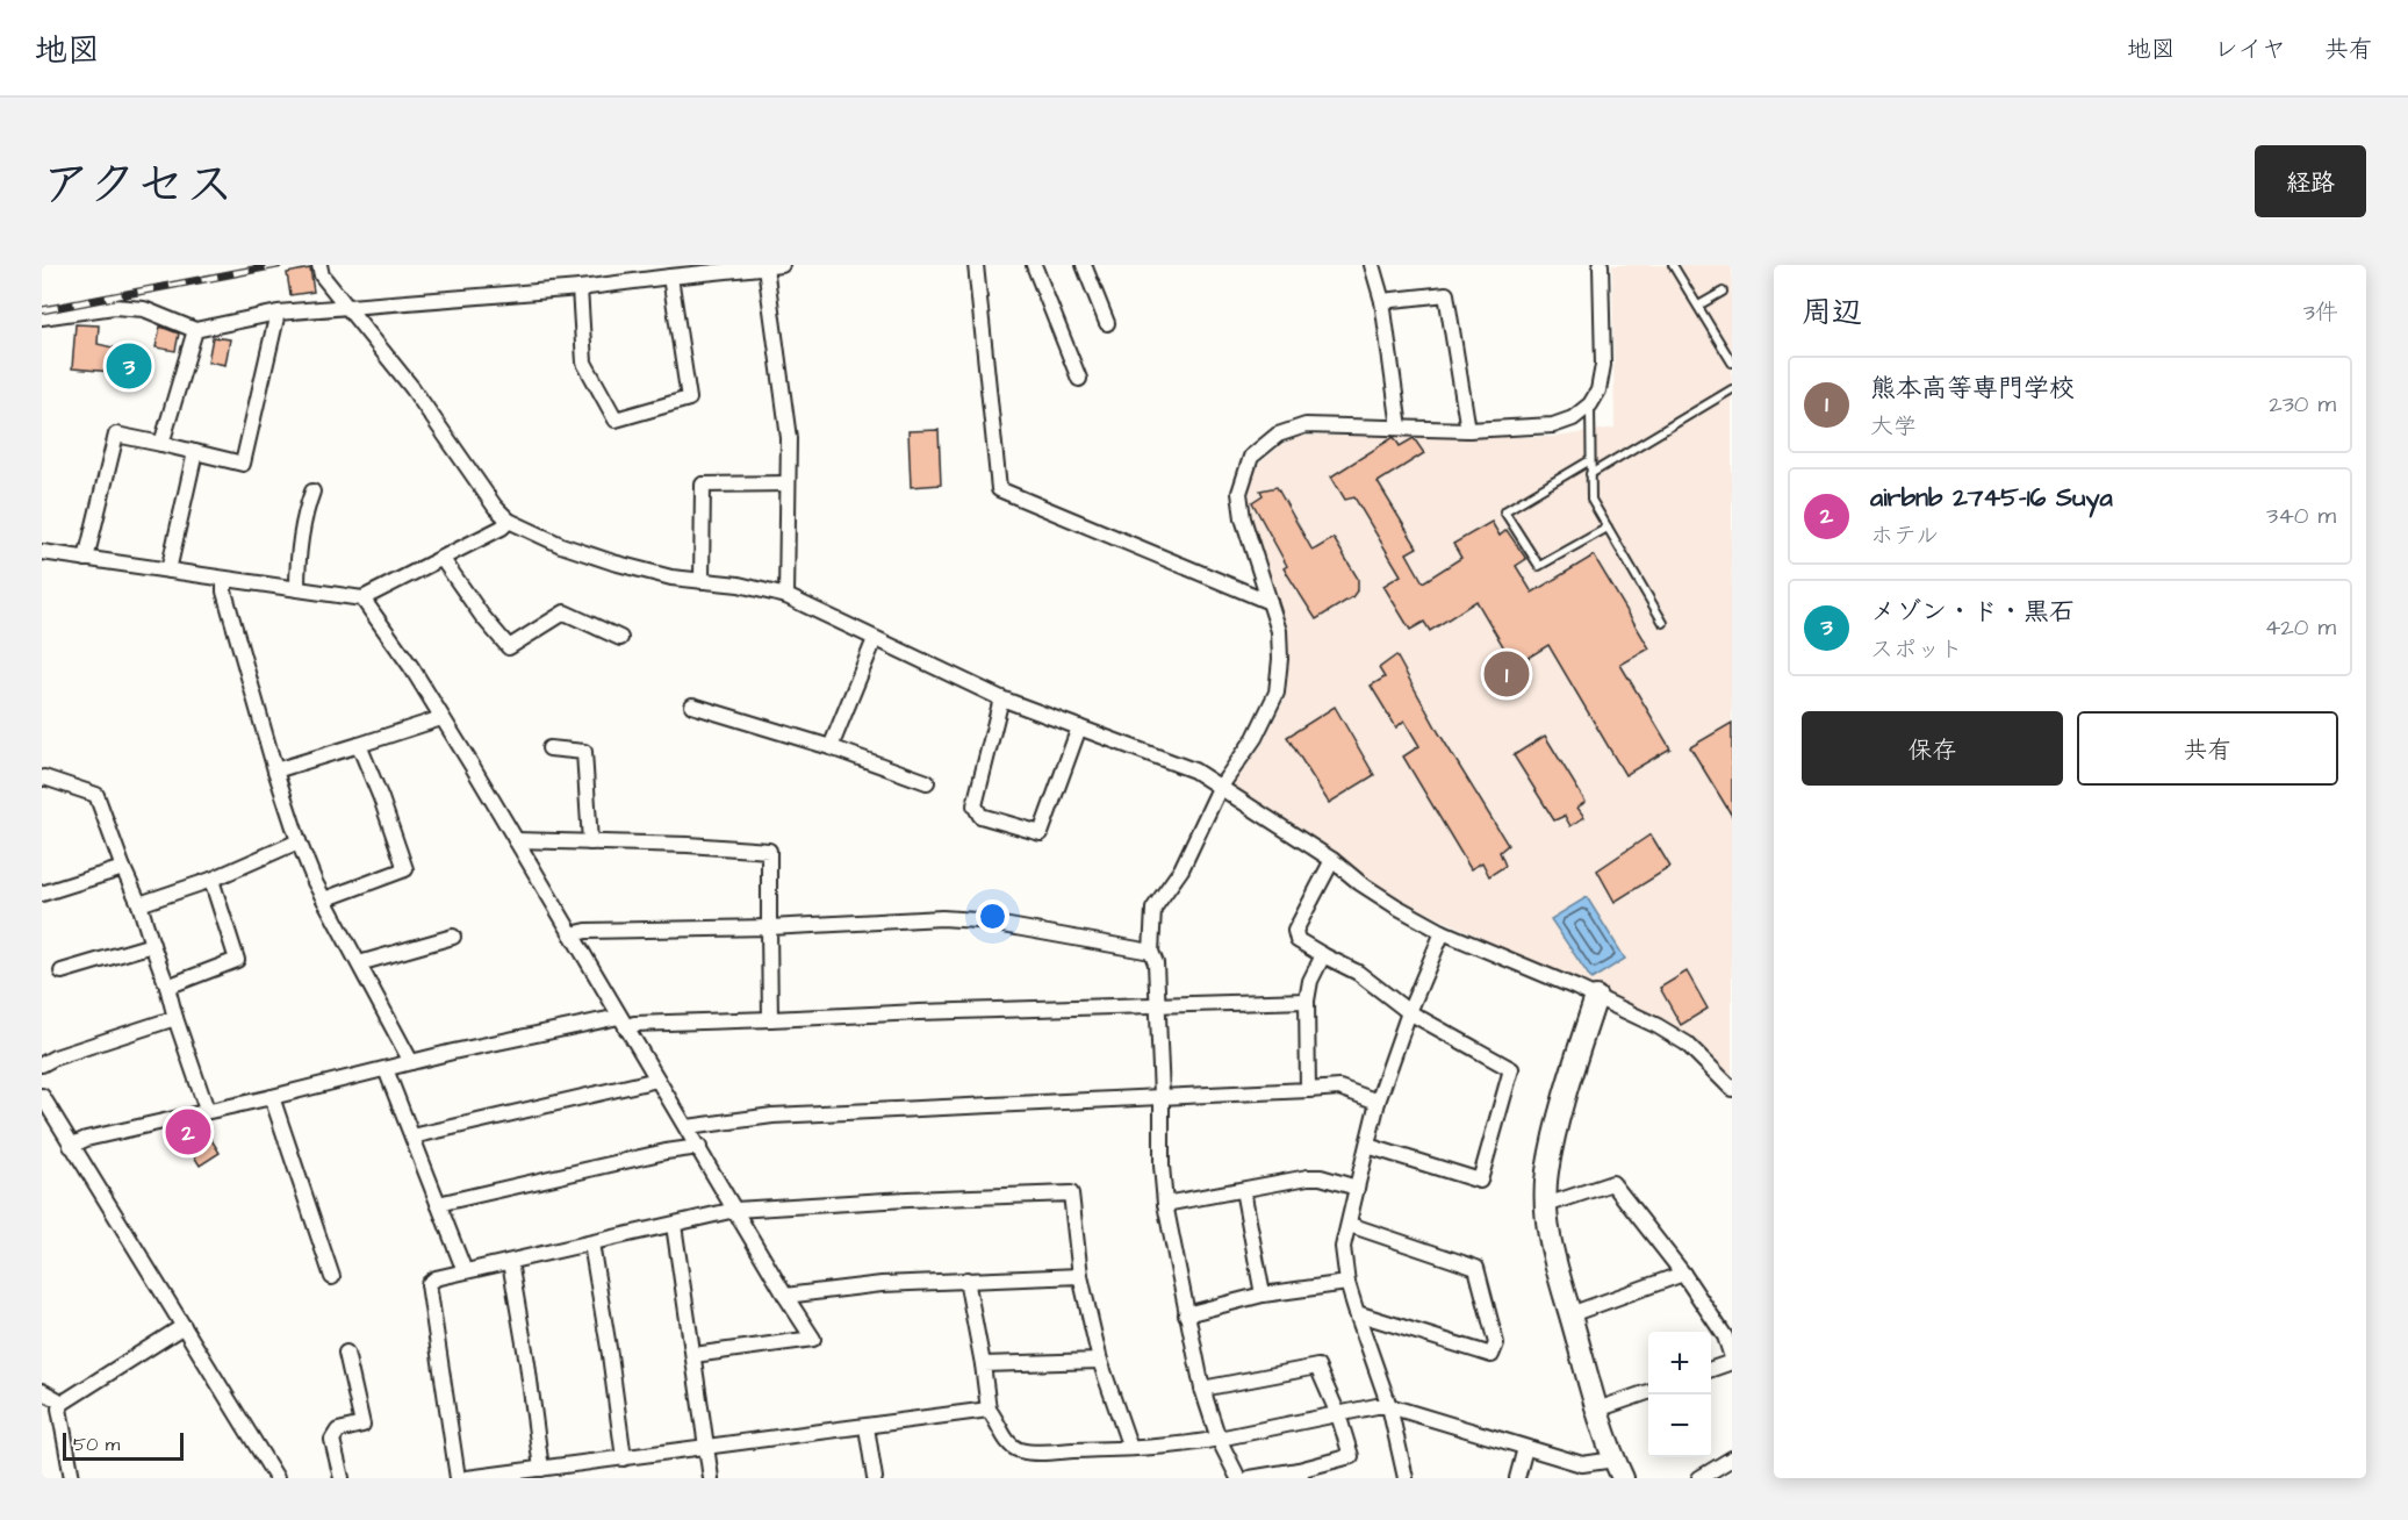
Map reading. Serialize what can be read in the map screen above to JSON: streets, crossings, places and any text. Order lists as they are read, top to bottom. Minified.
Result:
{"scale_bar":"50 m","page":{"header":"地図","nav":["地図","レイヤ","共有"],"title":"アクセス","buttons":["経路",["保存","共有"]],"heading":["周辺","3件"],"pins":["3","1","2"],"list":[{"mark":"1","name":"熊本高等専門学校","note":"大学","value":"230 m"},{"mark":"2","name":"airbnb 2745-16 Suya","note":"ホテル","value":"340 m"},{"mark":"3","name":"メゾン・ド・黒石","note":"スポット","value":"420 m"}],"map_buttons":["+","−"],"scale":"50 m"}}
